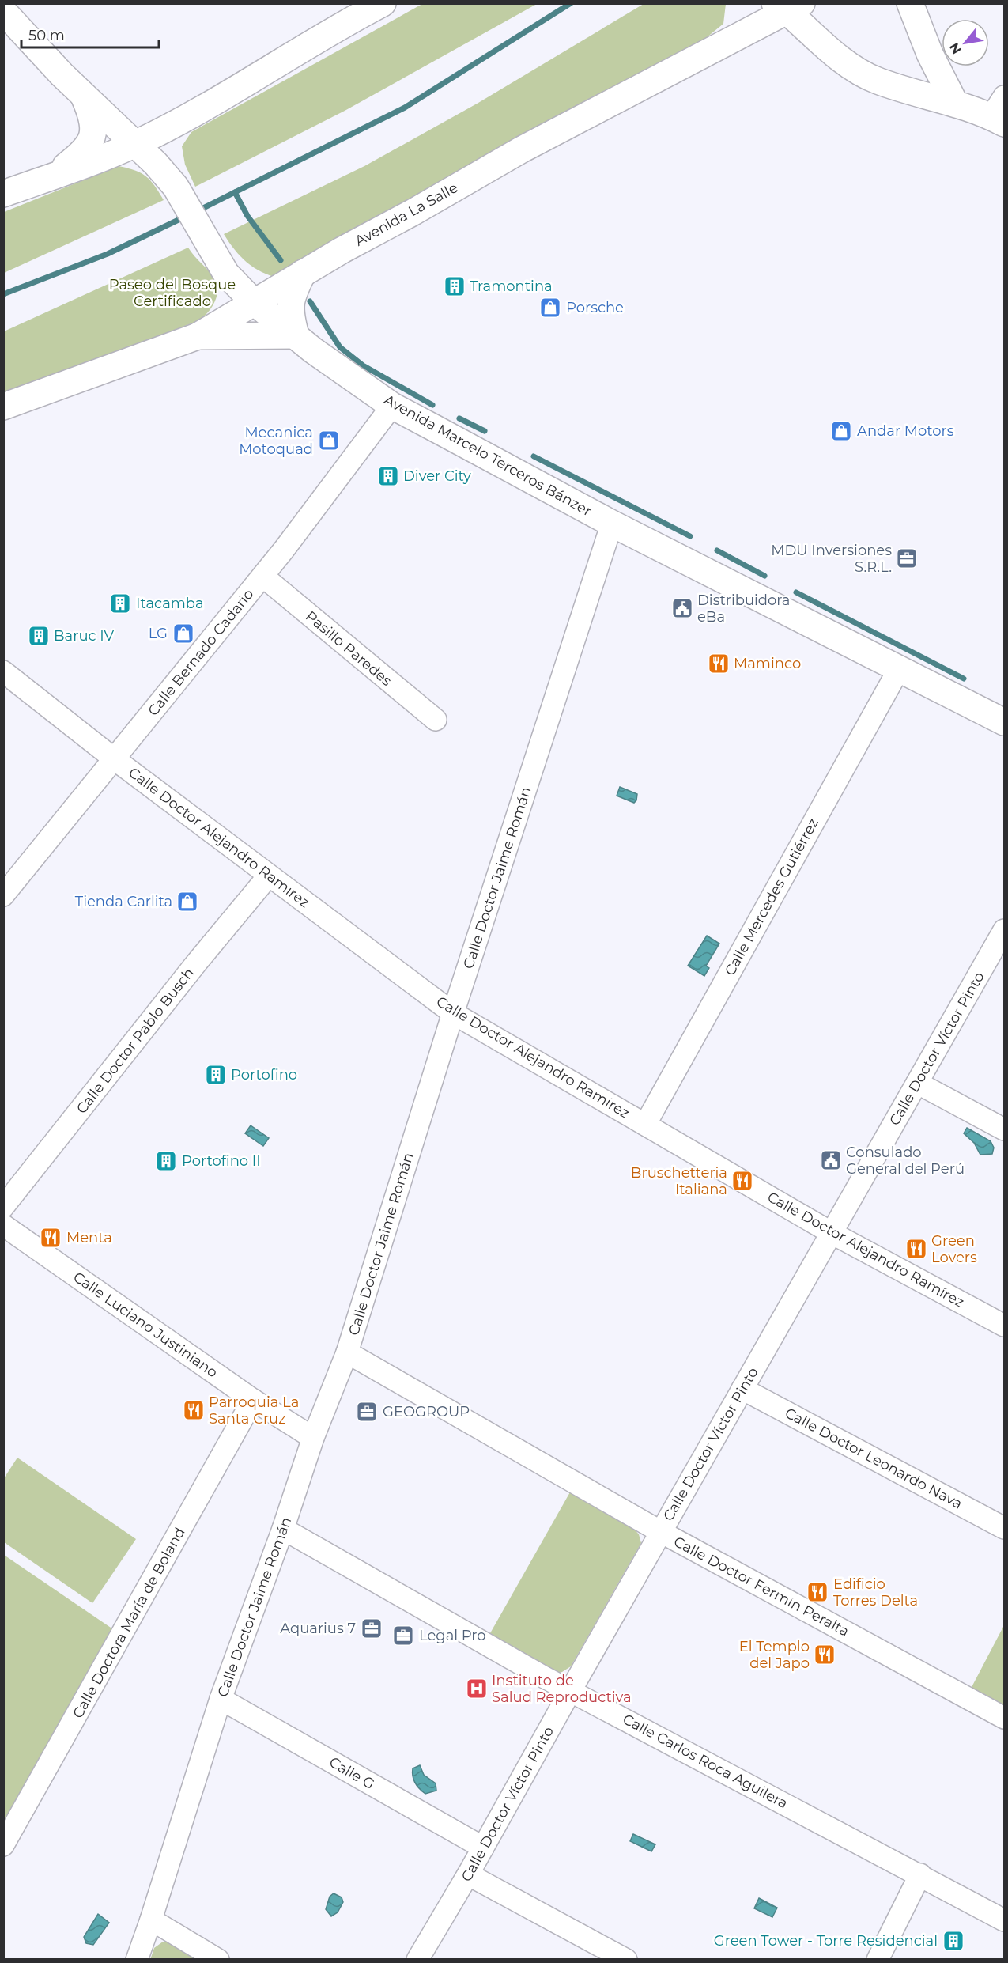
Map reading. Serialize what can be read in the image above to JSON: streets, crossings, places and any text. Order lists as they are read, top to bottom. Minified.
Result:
{"streets":{"main road":["Avenida La Salle","Avenida Marcelo Terceros Bánzer"],"street":["Pasillo Paredes","Calle Bernado Cadario","Calle Doctor Alejandro Ramírez","Calle Doctor Jaime Román","Calle Mercedes Gutiérrez","Calle Doctor Pablo Busch","Calle Doctor Víctor Pinto","Calle Luciano Justiniano","Calle Doctor Leonardo Nava","Calle Doctor Fermín Peralta","Calle Doctora María de Boland","Calle Carlos Roca Aguilera","Calle G"]},"crossings":[["Avenida La Salle","Avenida Marcelo Terceros Bánzer"],["Avenida Marcelo Terceros Bánzer","Calle Bernado Cadario"],["Avenida Marcelo Terceros Bánzer","Calle Doctor Jaime Román"],["Avenida Marcelo Terceros Bánzer","Calle Mercedes Gutiérrez"],["Pasillo Paredes","Calle Bernado Cadario"],["Calle Bernado Cadario","Calle Doctor Alejandro Ramírez"],["Calle Doctor Alejandro Ramírez","Calle Doctor Jaime Román"],["Calle Doctor Alejandro Ramírez","Calle Mercedes Gutiérrez"],["Calle Doctor Alejandro Ramírez","Calle Doctor Pablo Busch"],["Calle Doctor Alejandro Ramírez","Calle Doctor Víctor Pinto"],["Calle Doctor Jaime Román","Calle Luciano Justiniano"],["Calle Doctor Jaime Román","Calle Doctor Fermín Peralta"],["Calle Doctor Jaime Román","Calle Carlos Roca Aguilera"],["Calle Doctor Jaime Román","Calle G"],["Calle Doctor Víctor Pinto","Calle Doctor Leonardo Nava"],["Calle Doctor Víctor Pinto","Calle Doctor Fermín Peralta"],["Calle Doctor Víctor Pinto","Calle Carlos Roca Aguilera"],["Calle Doctor Víctor Pinto","Calle G"],["Calle Luciano Justiniano","Calle Doctora María de Boland"]],"parks":["Paseo del Bosque Certificado"],"places":{"building":["Tramontina","Diver City","Itacamba","Baruc IV","Portofino","Portofino II","Green Tower - Torre Residencial"],"shop":["Porsche","Andar Motors","Mecanica Motoquad","LG","Tienda Carlita"],"office":["MDU Inversiones S.R.L.","GEOGROUP","Aquarius 7","Legal Pro"],"public building":["Distribuidora eBa","Consulado General del Perú"],"restaurant":["Maminco","Bruschetteria Italiana","Menta","Green Lovers","Parroquia La Santa Cruz","Edificio Torres Delta","El Templo del Japo"],"hospital":["Instituto de Salud Reproductiva"]},"scale_bar":"50 m","north":"bottom left"}
